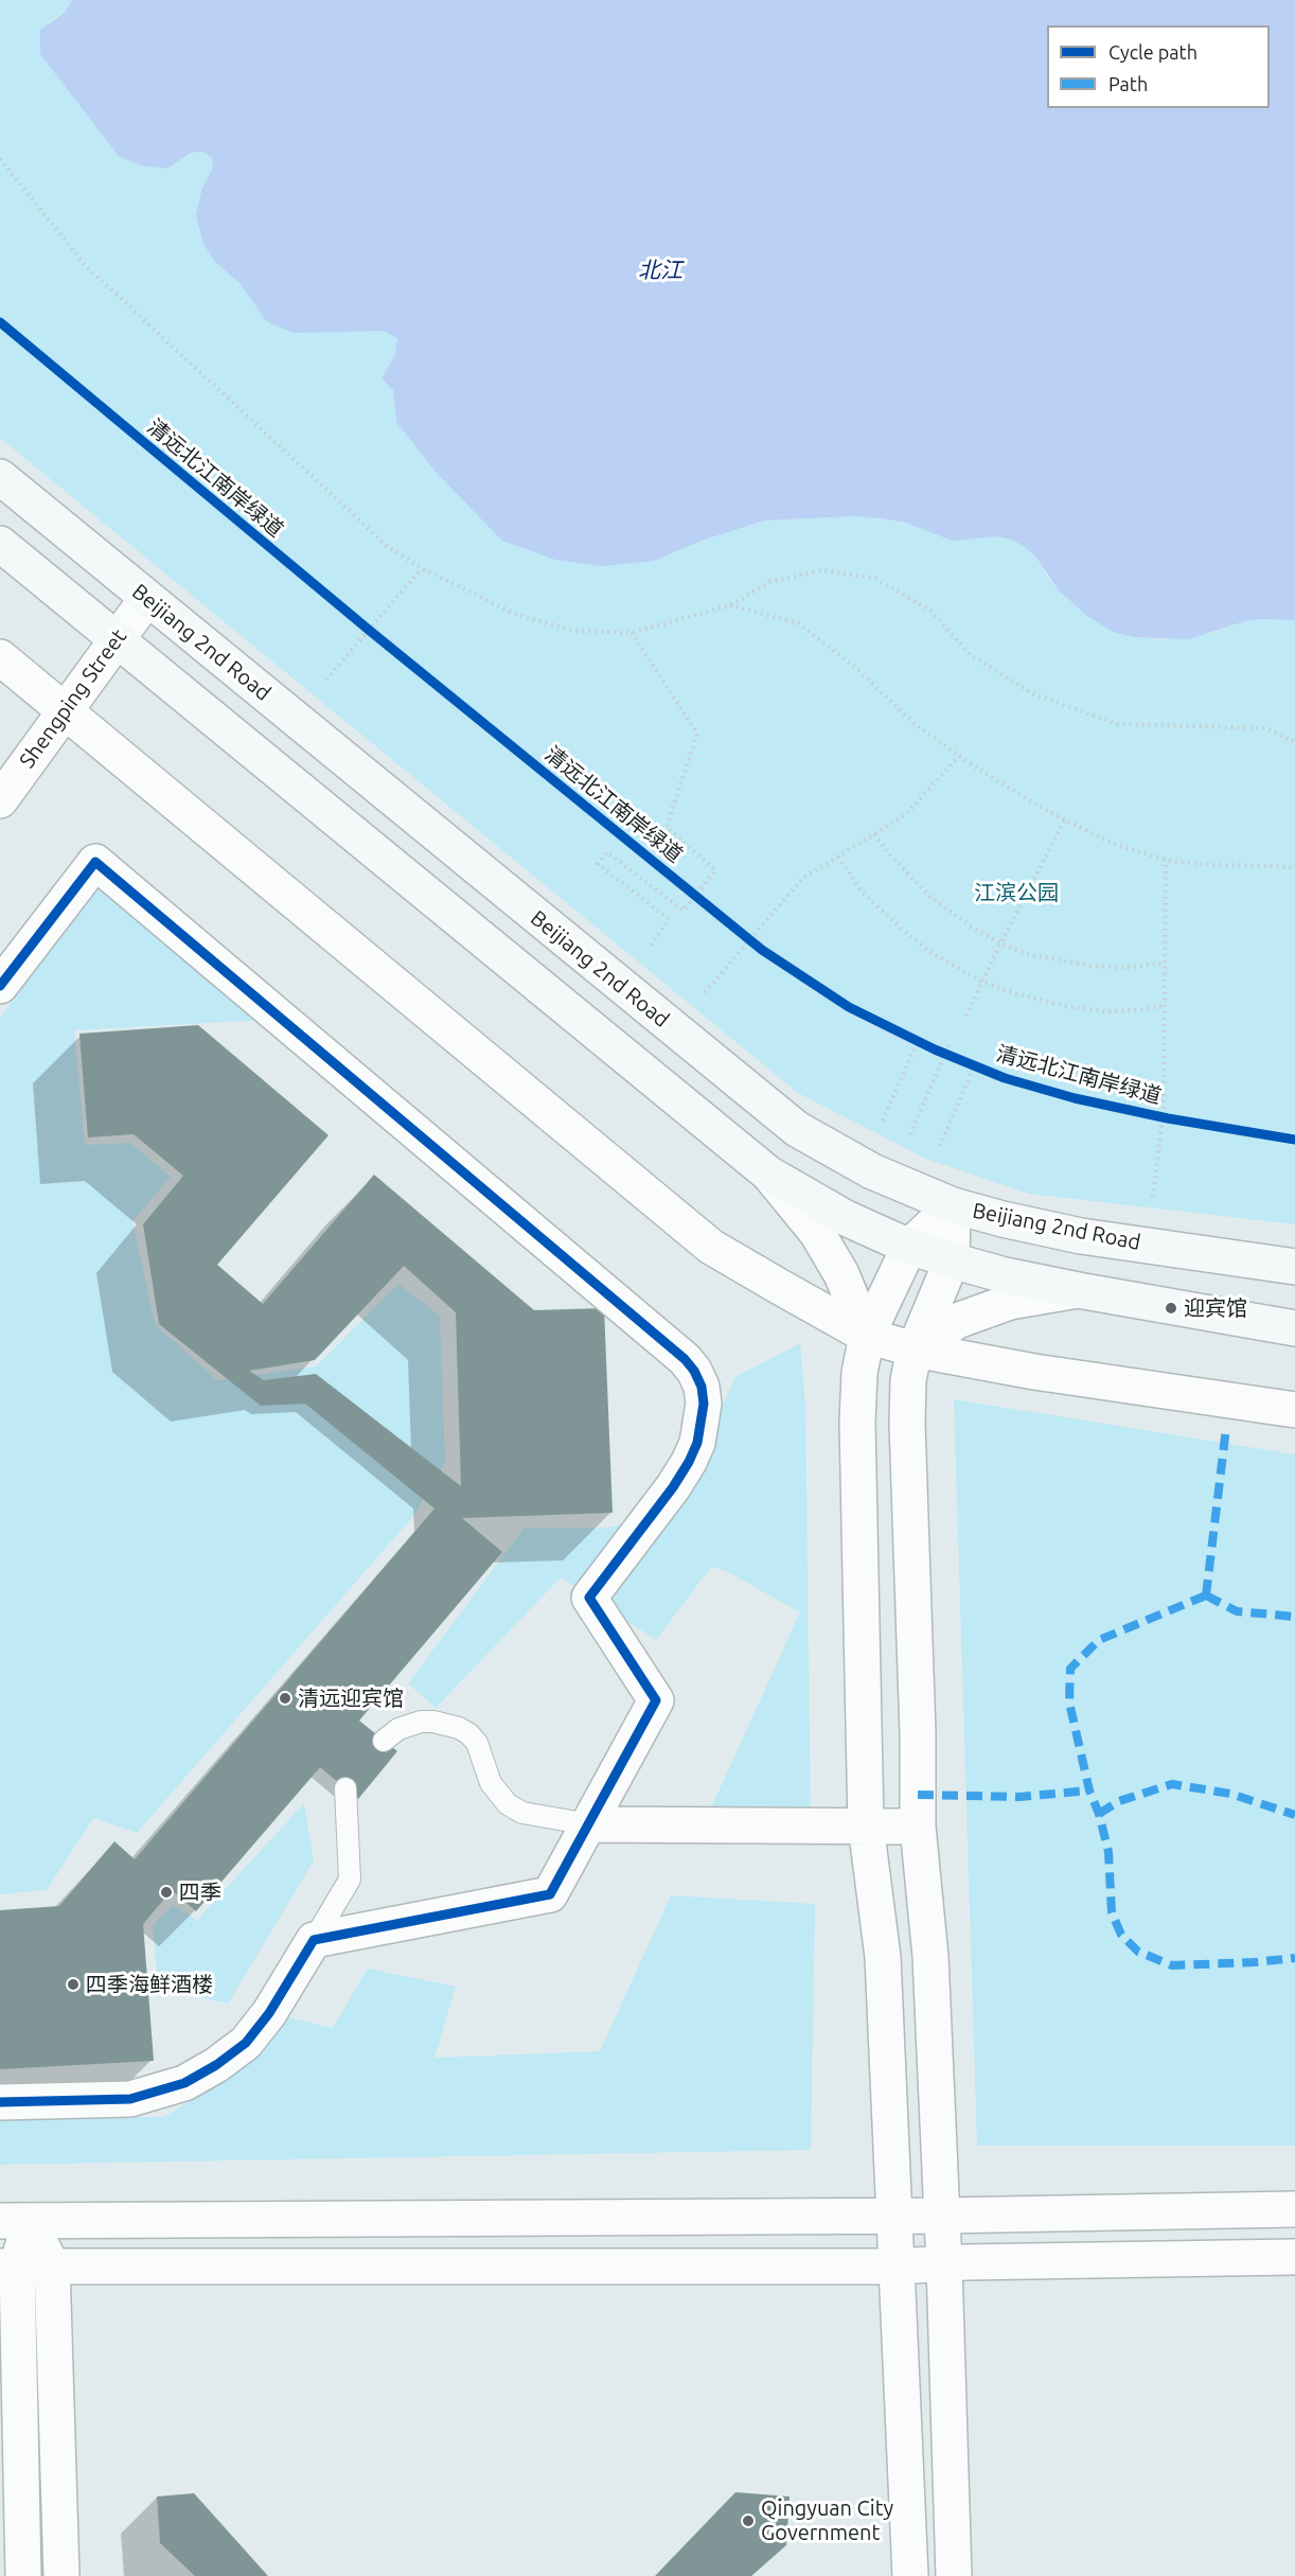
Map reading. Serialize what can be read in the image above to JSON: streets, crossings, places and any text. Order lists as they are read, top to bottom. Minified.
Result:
{"streets":{"main road":["Beijiang 2nd Road"],"street":["Shengping Street"],"cycle path":["清远北江南岸绿道"]},"crossings":[["Beijiang 2nd Road","Shengping Street"]],"water":["北江"],"parks":["江滨公园"],"places":["迎宾馆","清远迎宾馆","四季","四季海鲜酒楼","Qingyuan City Government"],"legend":["Cycle path","Path"]}
